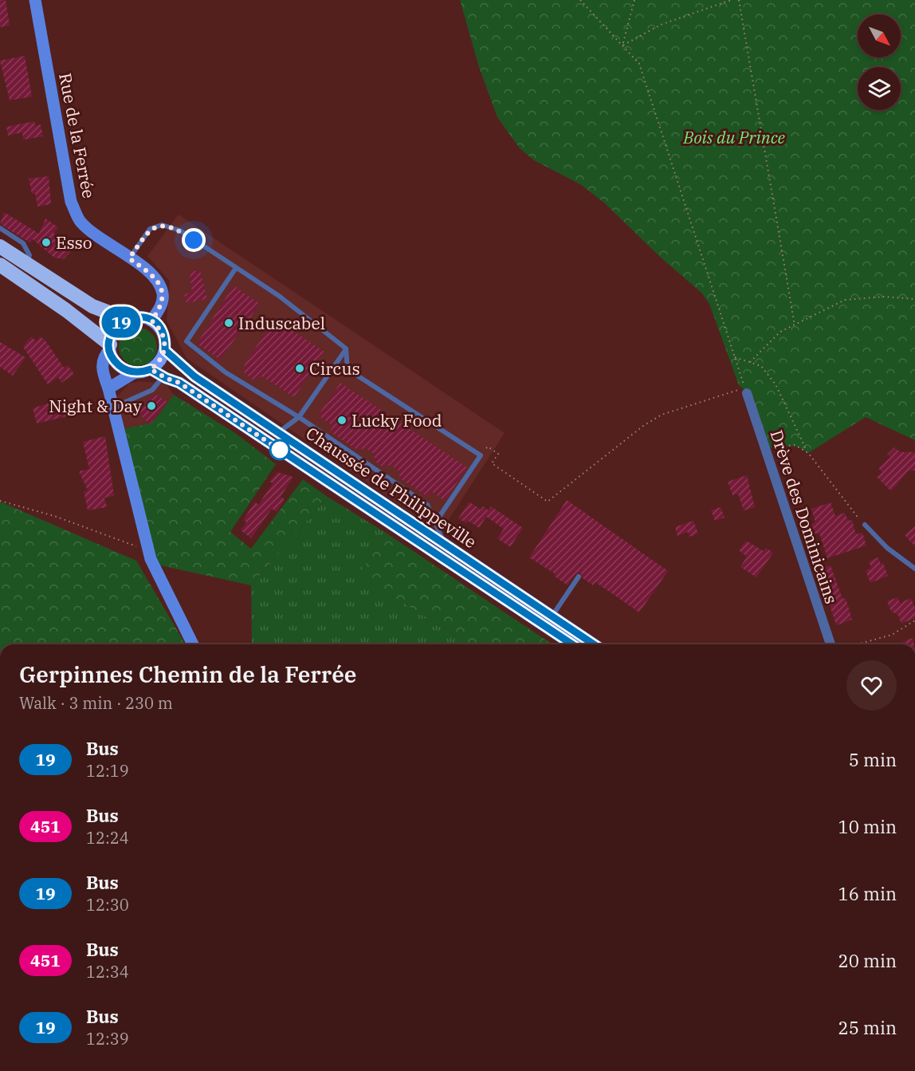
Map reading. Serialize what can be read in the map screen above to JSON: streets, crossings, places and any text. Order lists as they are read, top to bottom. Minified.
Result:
{"streets":{"main road":["Chaussée de Philippeville"],"street":["Rue de la Ferrée","Drève des Dominicains"]},"crossings":[["Rue de la Ferrée","Chaussée de Philippeville"]],"parks":["Bois du Prince"],"places":["Esso","Induscabel","Circus","Night & Day","Lucky Food"],"lines":["bus line 19"],"north":"bottom right","page":{"on_map":"19","heading":["Gerpinnes Chemin de la Ferrée","Walk · 3 min · 230 m"],"list":[{"mark":"19","name":"Bus","note":"12:19","value":"5 min"},{"mark":"451","name":"Bus","note":"12:24","value":"10 min"},{"mark":"19","name":"Bus","note":"12:30","value":"16 min"},{"mark":"451","name":"Bus","note":"12:34","value":"20 min"},{"mark":"19","name":"Bus","note":"12:39","value":"25 min"}]}}
